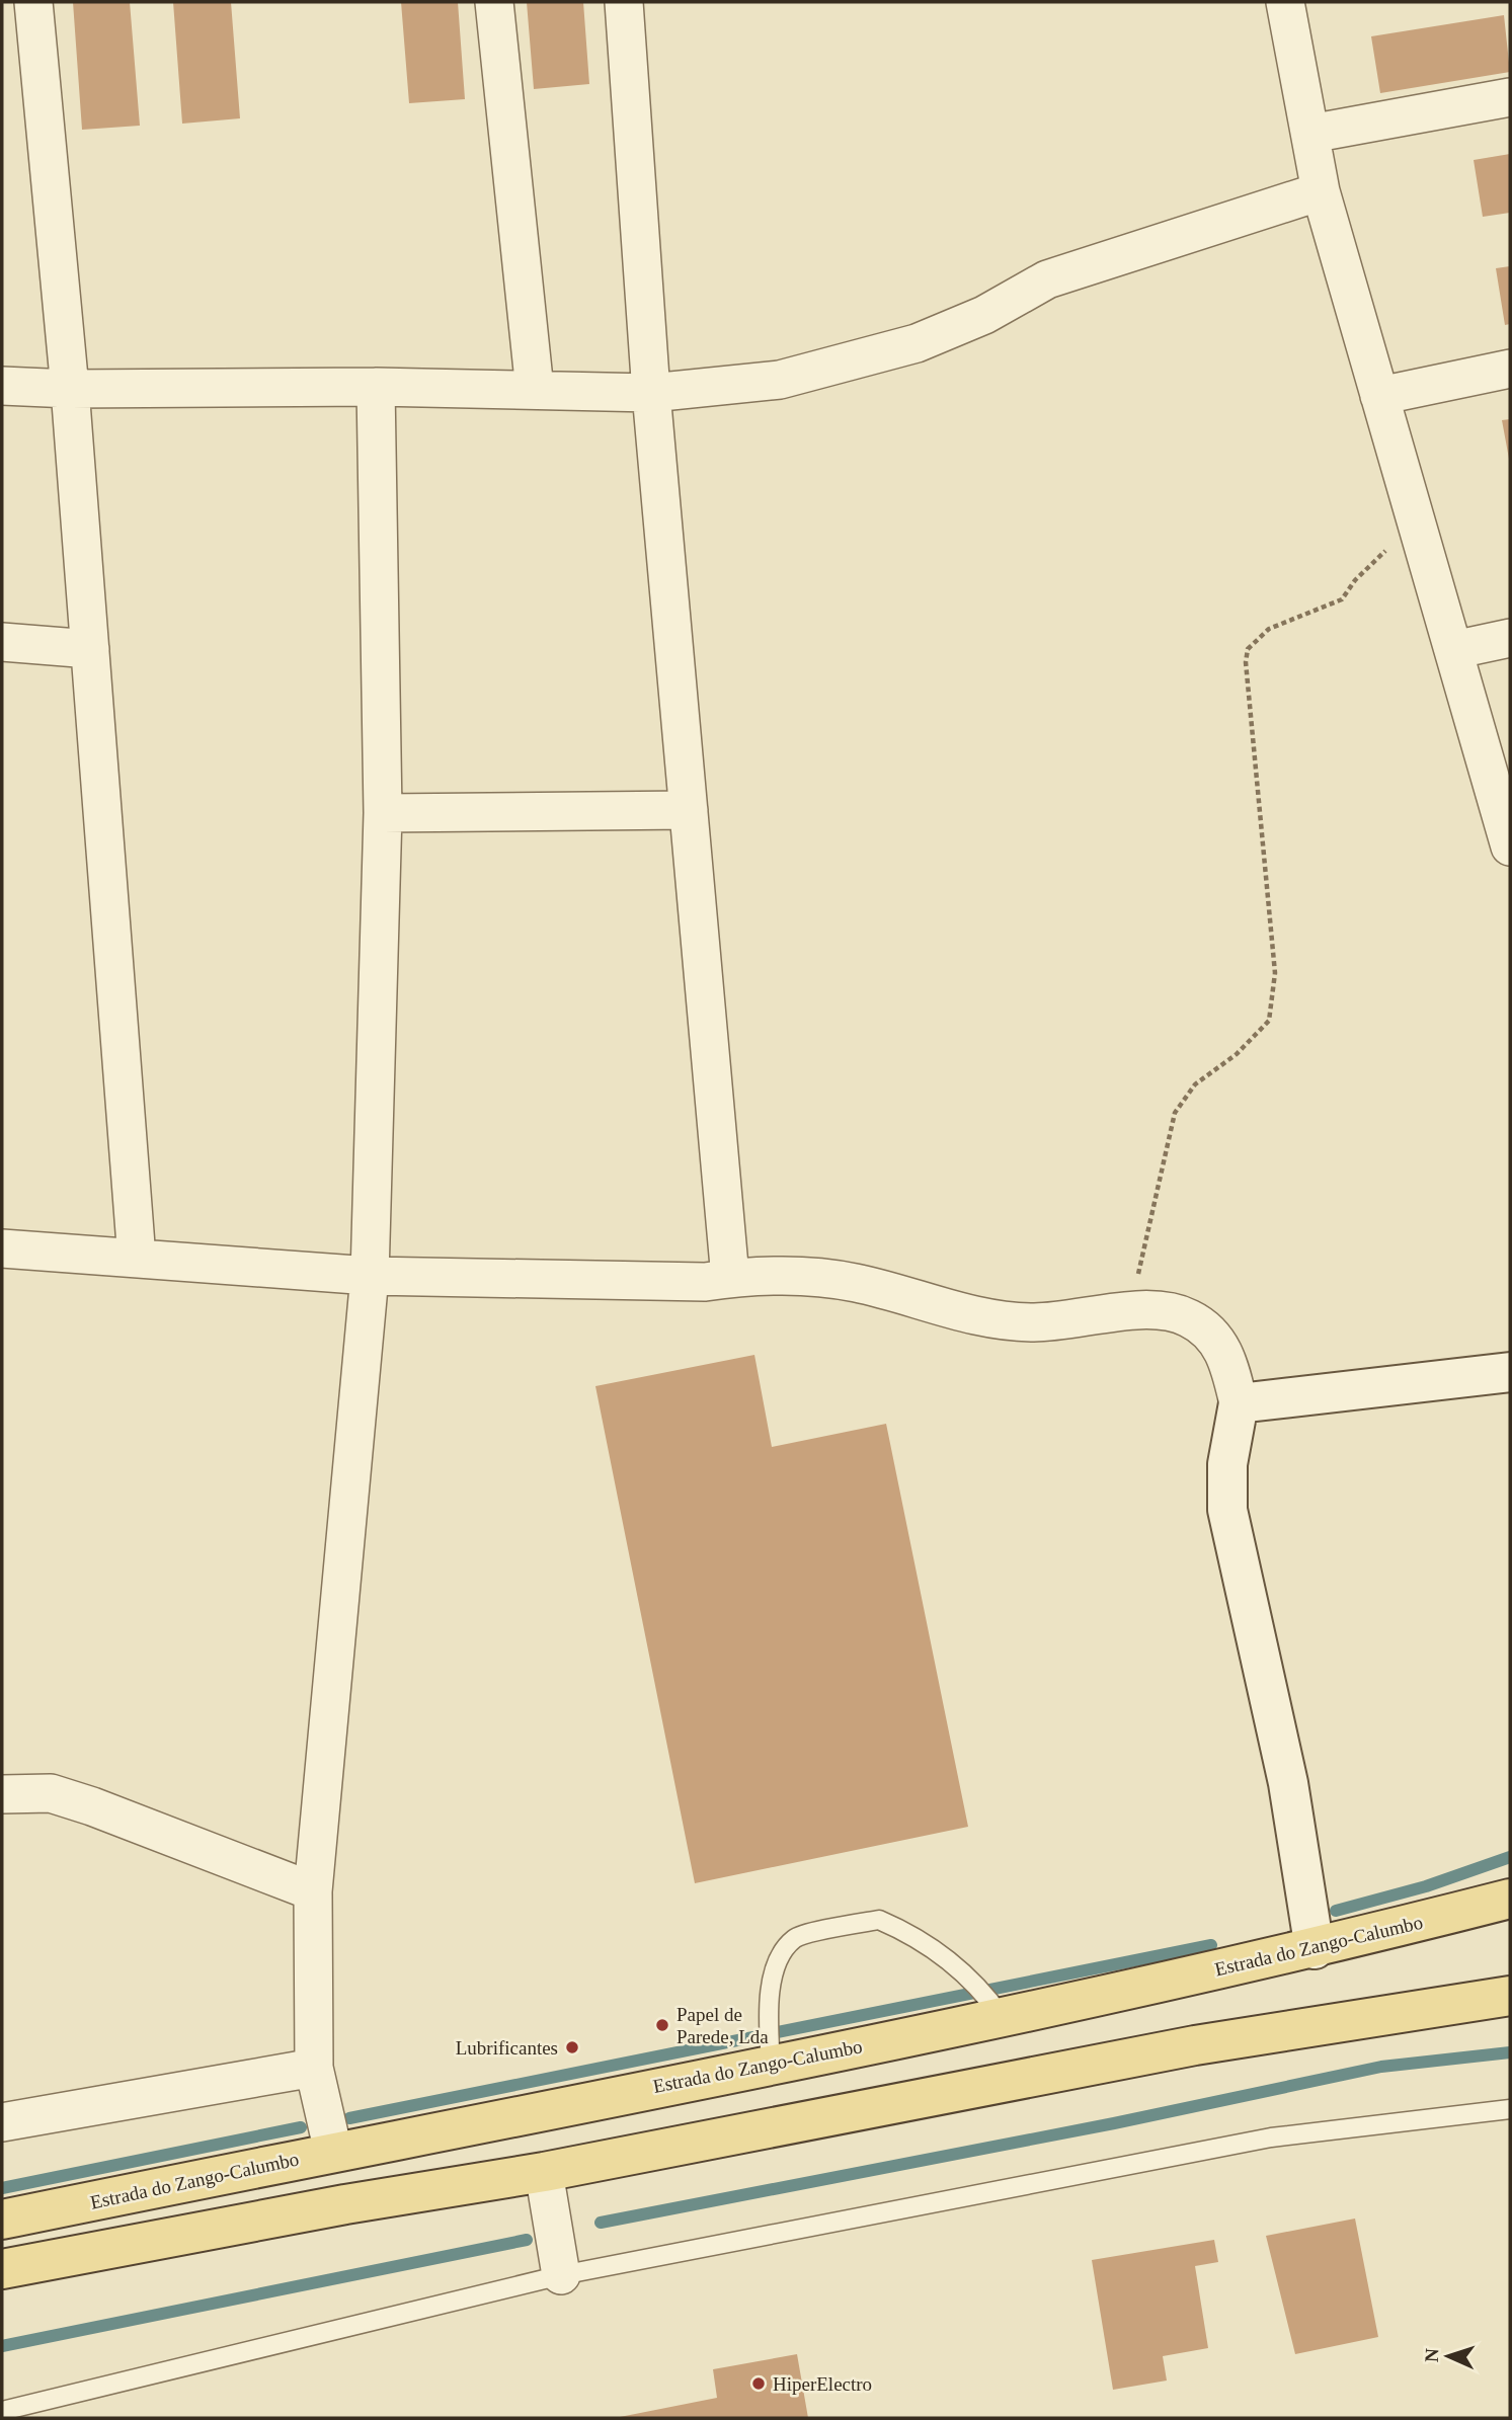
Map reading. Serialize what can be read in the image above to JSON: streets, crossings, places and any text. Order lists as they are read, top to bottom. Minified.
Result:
{"streets":{"main road":["Estrada do Zango-Calumbo"]},"places":["Papel de Parede, Lda","Lubrificantes","HiperElectro"],"north":"left"}
